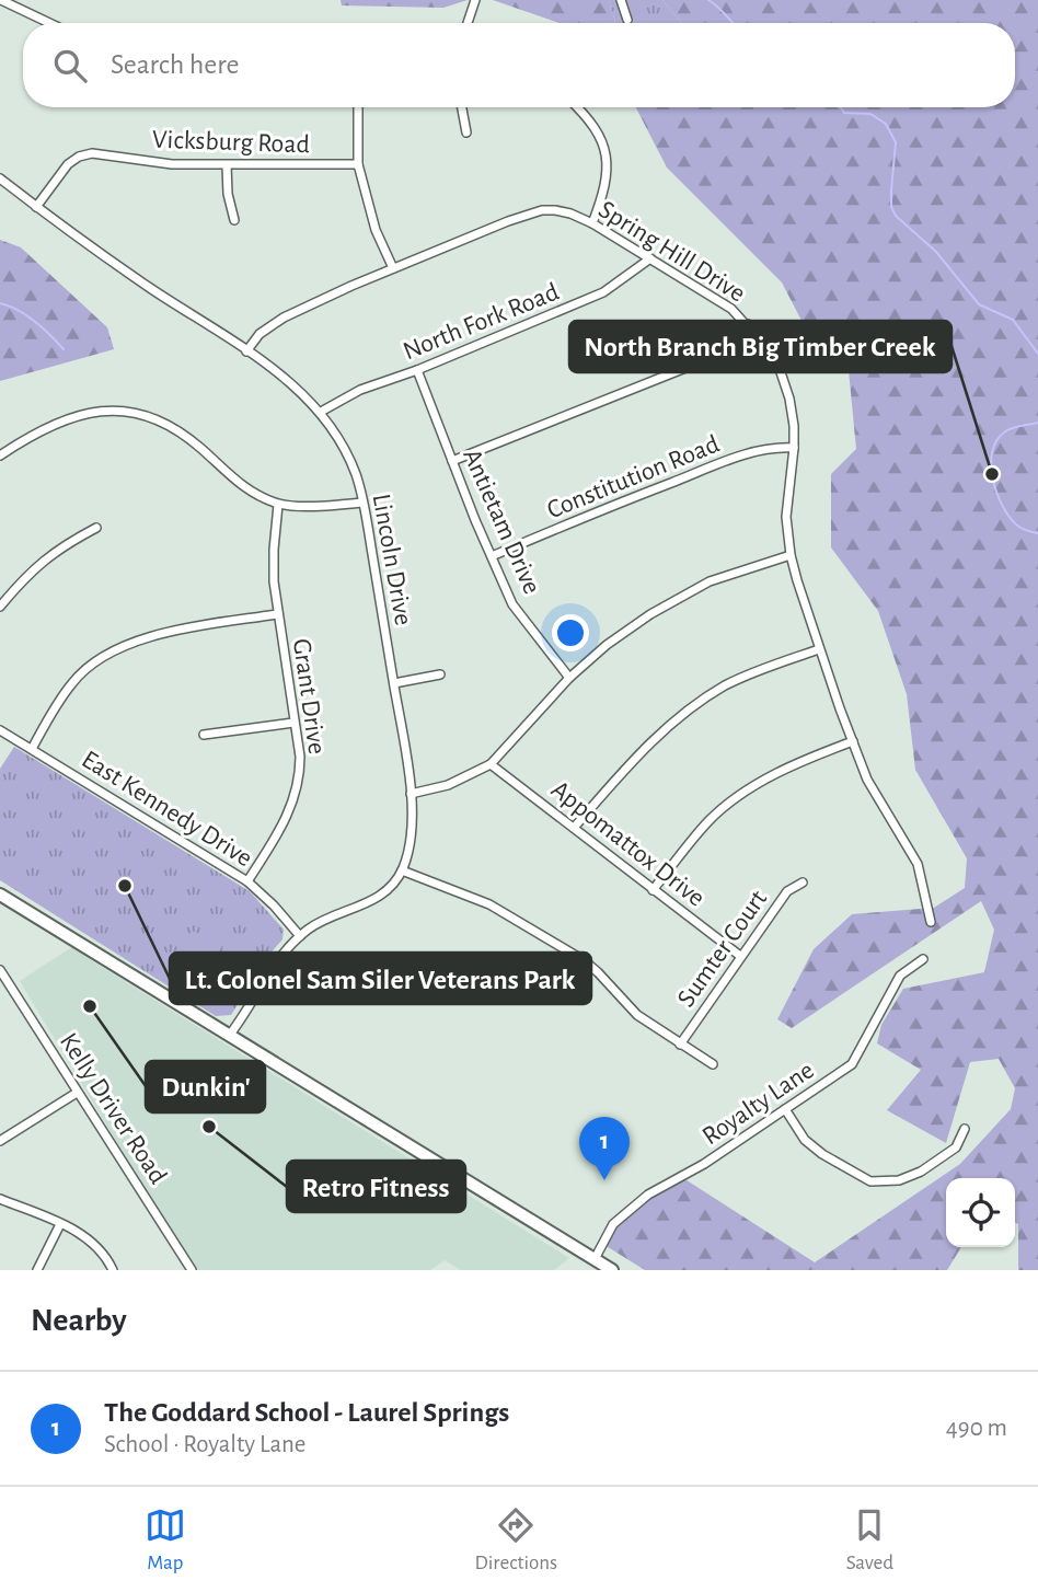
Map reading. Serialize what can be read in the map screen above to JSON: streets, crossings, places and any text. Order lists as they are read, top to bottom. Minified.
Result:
{"streets":{"street":["Vicksburg Road","Spring Hill Drive","North Fork Road","Constitution Road","Antietam Drive","Lincoln Drive","Grant Drive","East Kennedy Drive","Appomattox Drive","Sumter Court","Royalty Lane","Kelly Driver Road"]},"crossings":[["Vicksburg Road","Lincoln Drive"],["Spring Hill Drive","North Fork Road"],["Spring Hill Drive","Constitution Road"],["Spring Hill Drive","Lincoln Drive"],["North Fork Road","Antietam Drive"],["North Fork Road","Lincoln Drive"],["Constitution Road","Antietam Drive"],["Lincoln Drive","East Kennedy Drive"],["Grant Drive","East Kennedy Drive"],["Appomattox Drive","Sumter Court"]],"places":["North Branch Big Timber Creek","Lt. Colonel Sam Siler Veterans Park","Dunkin'","Retro Fitness"],"page":{"search":"Search here","pins":"1","heading":"Nearby","list":[{"mark":"1","name":"The Goddard School - Laurel Springs","note":"School · Royalty Lane","value":"490 m"}],"nav":["Map","Directions","Saved"]}}
